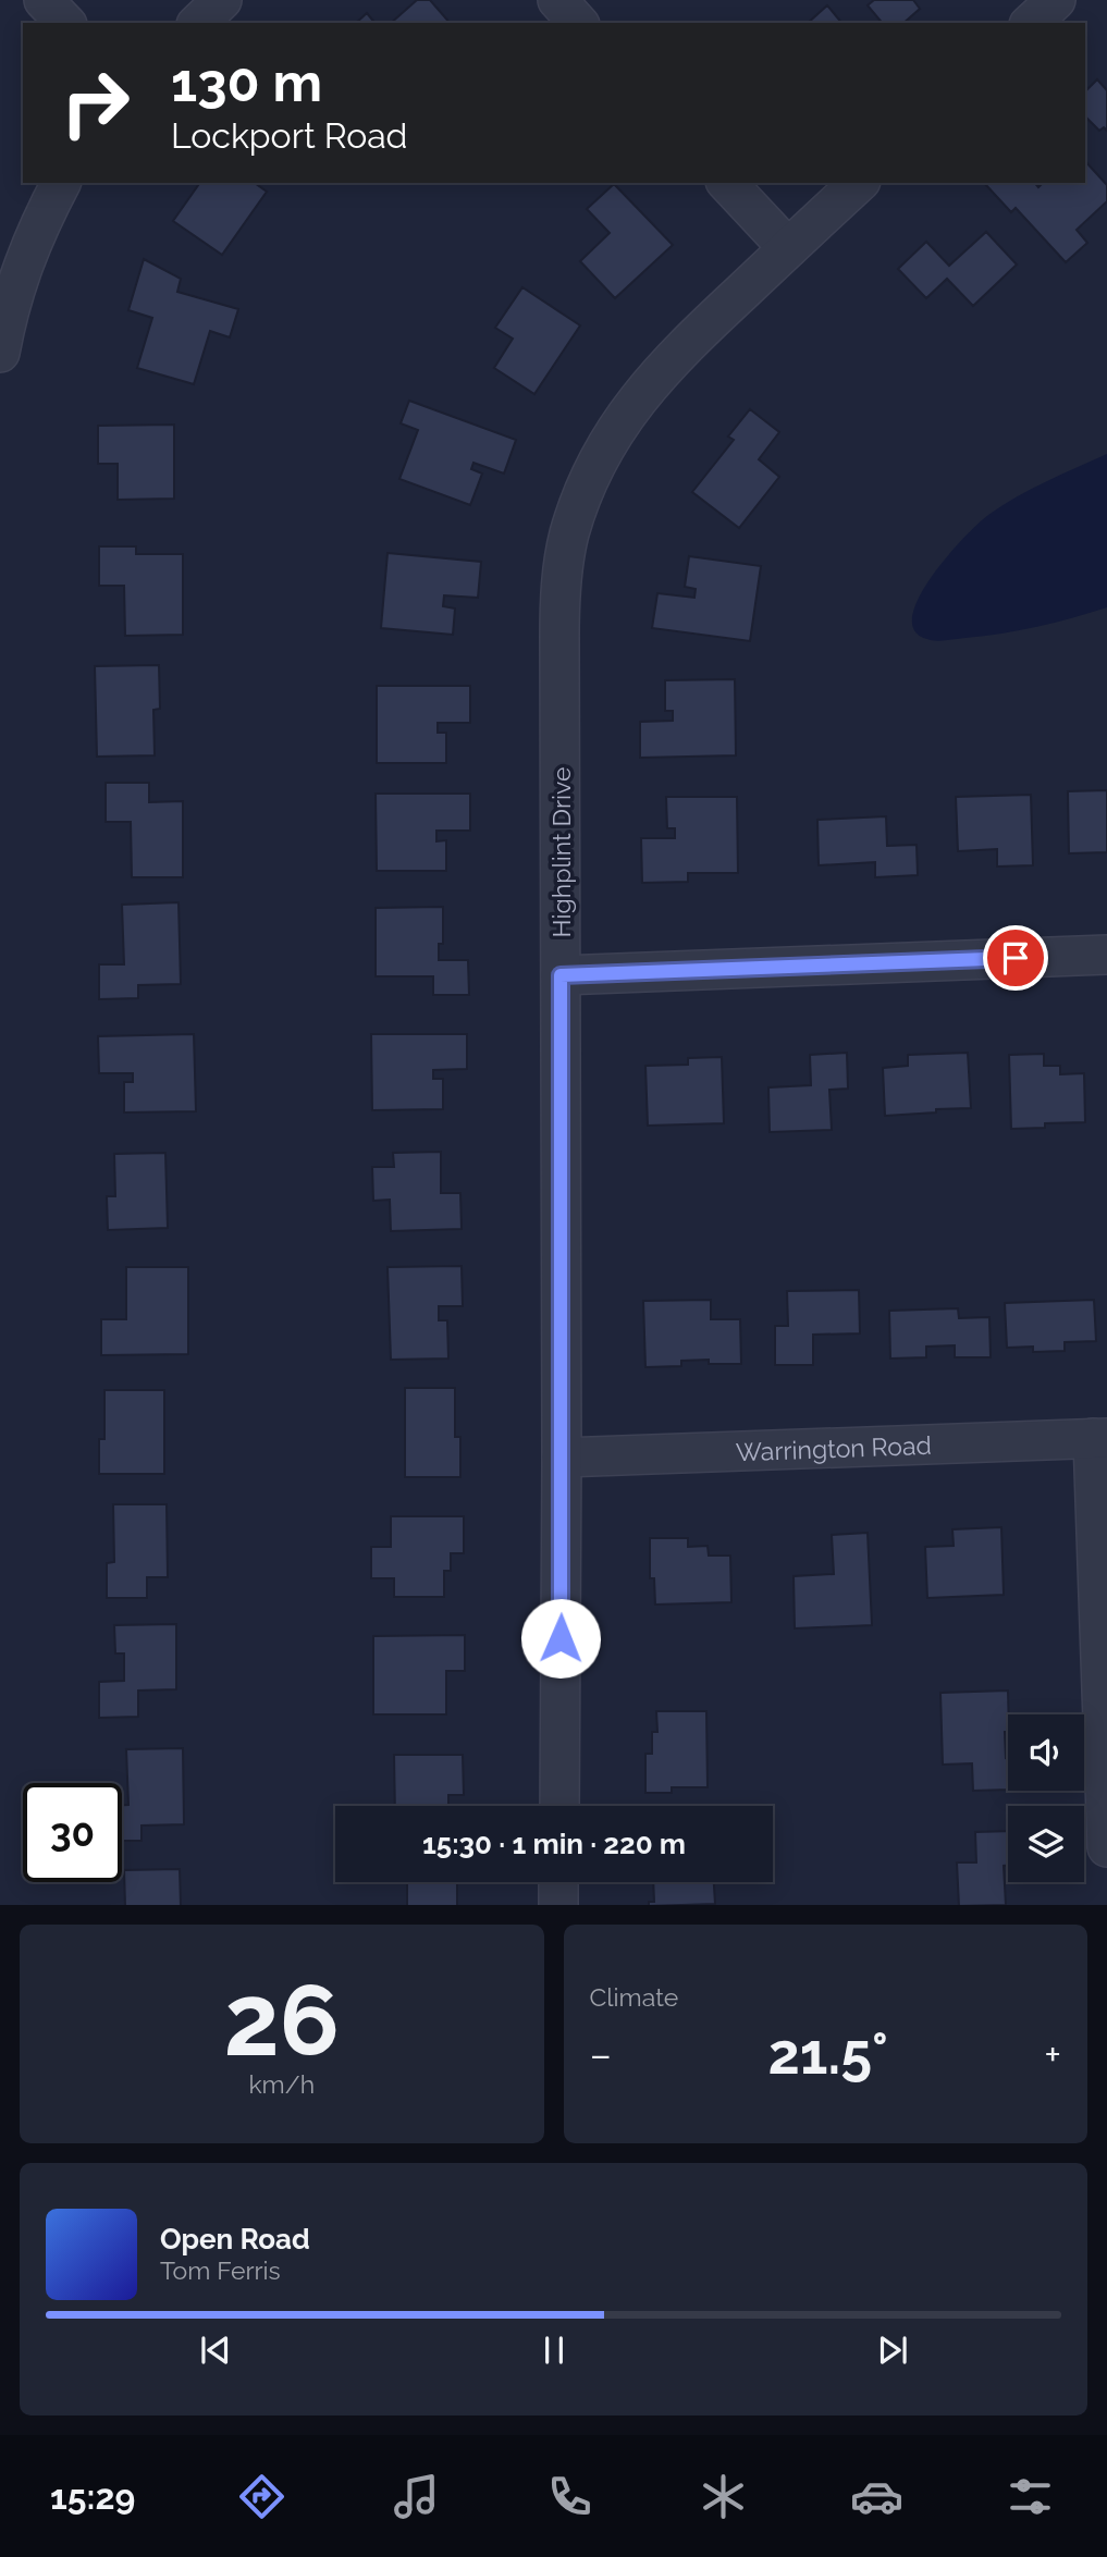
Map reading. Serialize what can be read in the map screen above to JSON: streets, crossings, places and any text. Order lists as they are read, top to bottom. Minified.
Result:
{"streets":{"street":["Highplint Drive","Warrington Road"]},"crossings":[["Highplint Drive","Warrington Road"]],"page":{"turn":["130 m","Lockport Road"],"limit":"30","trip":"15:30 · 1 min · 220 m","tile":[["26","km/h"],"Climate"],"heat":["−","21.5°","+"],"song":["Open Road","Tom Ferris"],"tabs":"15:29"}}
